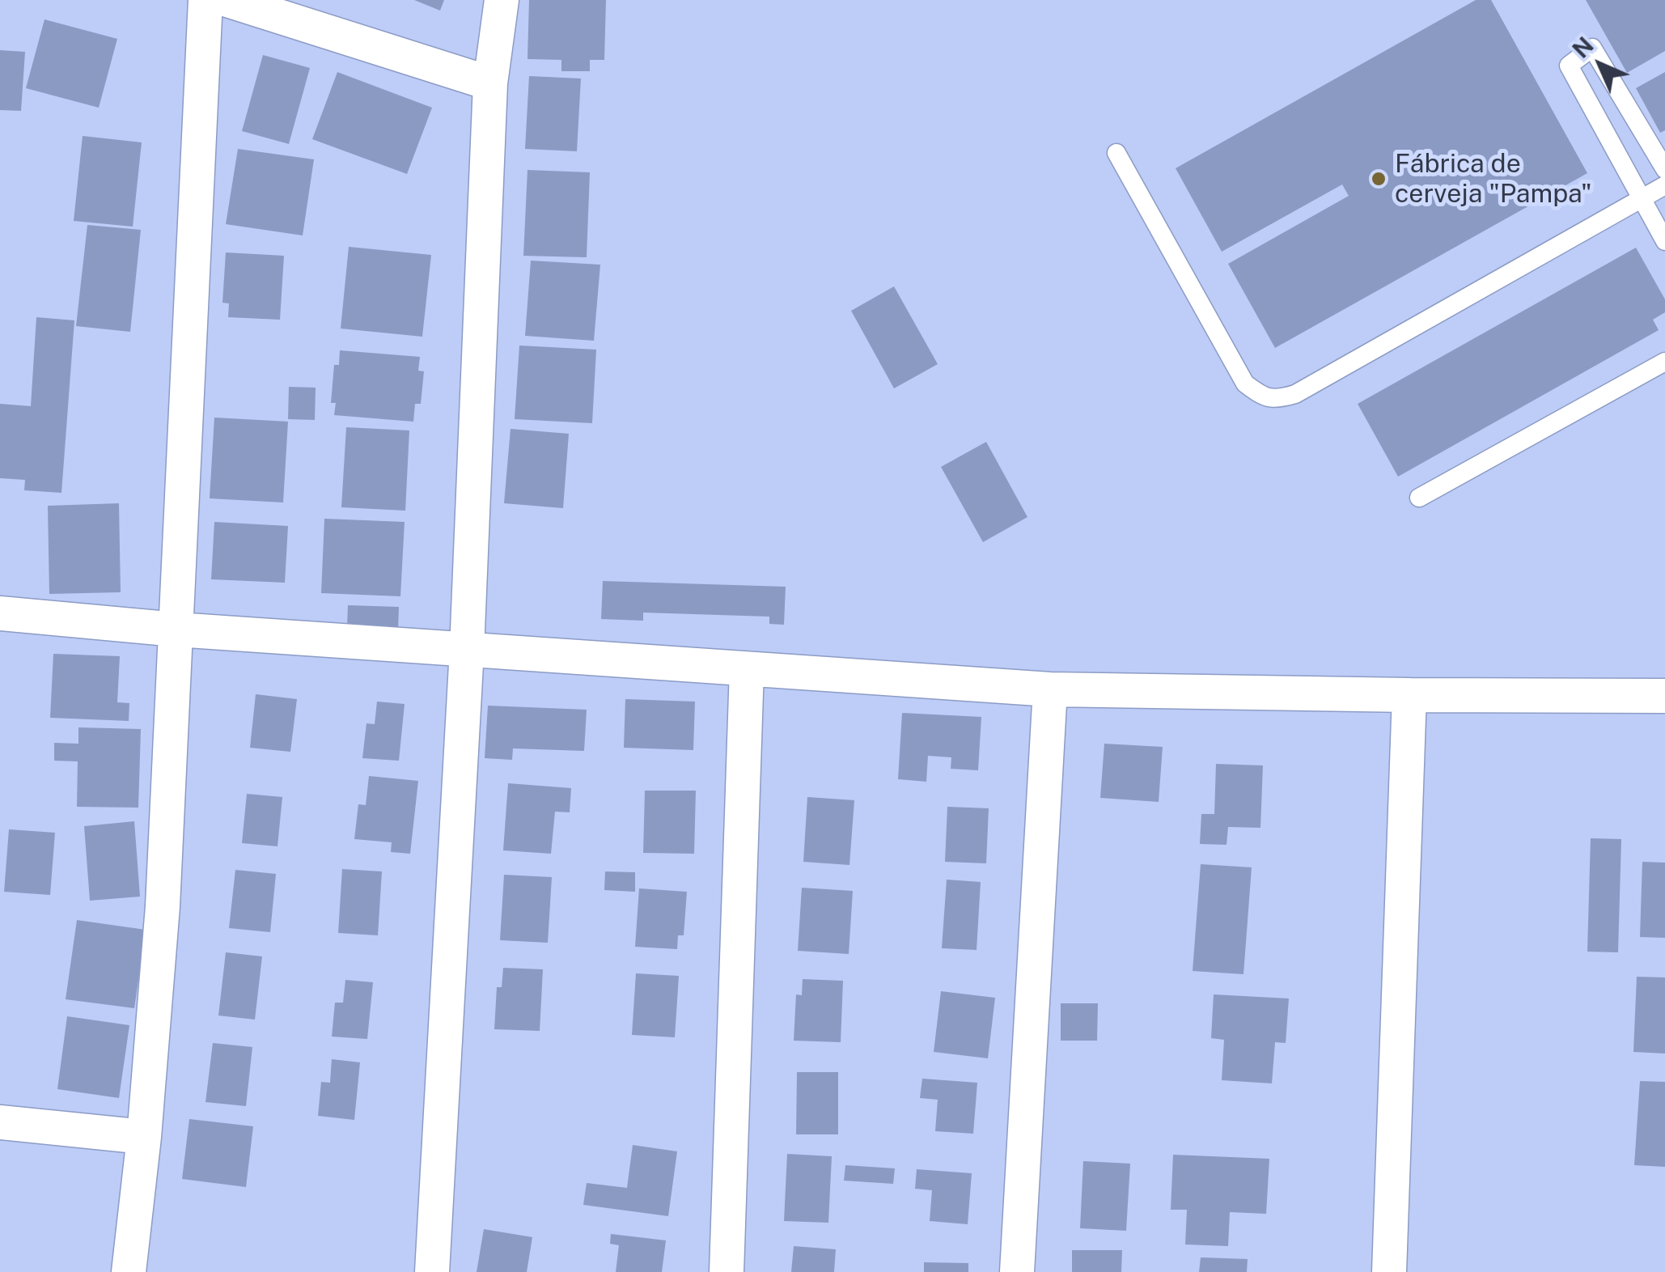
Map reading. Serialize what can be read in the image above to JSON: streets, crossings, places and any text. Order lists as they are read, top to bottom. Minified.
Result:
{"places":["Fábrica de cerveja \"Pampa\""],"north":"top left"}
